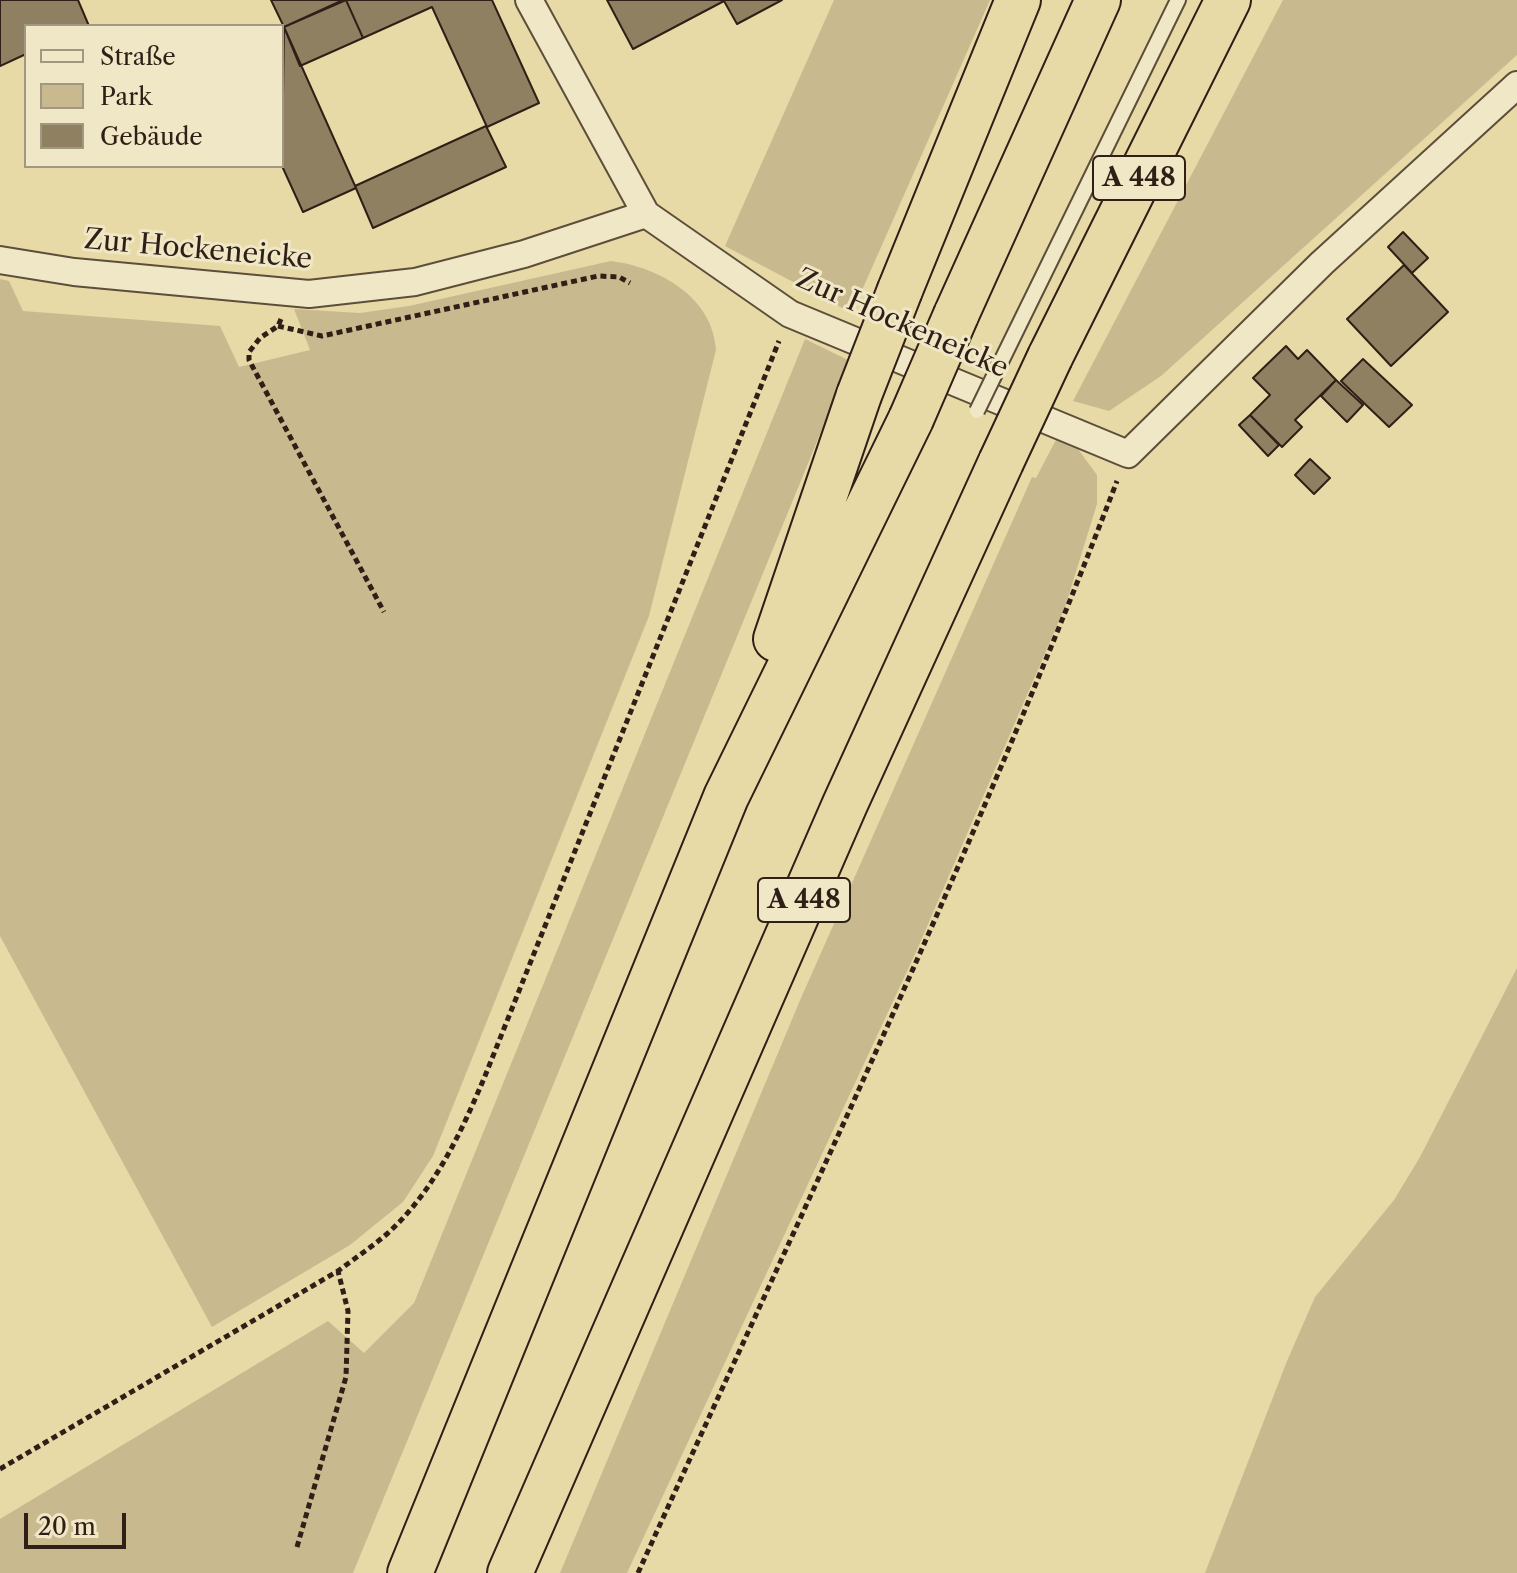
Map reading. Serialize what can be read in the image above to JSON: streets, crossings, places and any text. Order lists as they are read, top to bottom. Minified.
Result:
{"streets":{"highway":["A 448"],"street":["Zur Hockeneicke"]},"legend":["Straße","Park","Gebäude"],"scale_bar":"20 m"}
